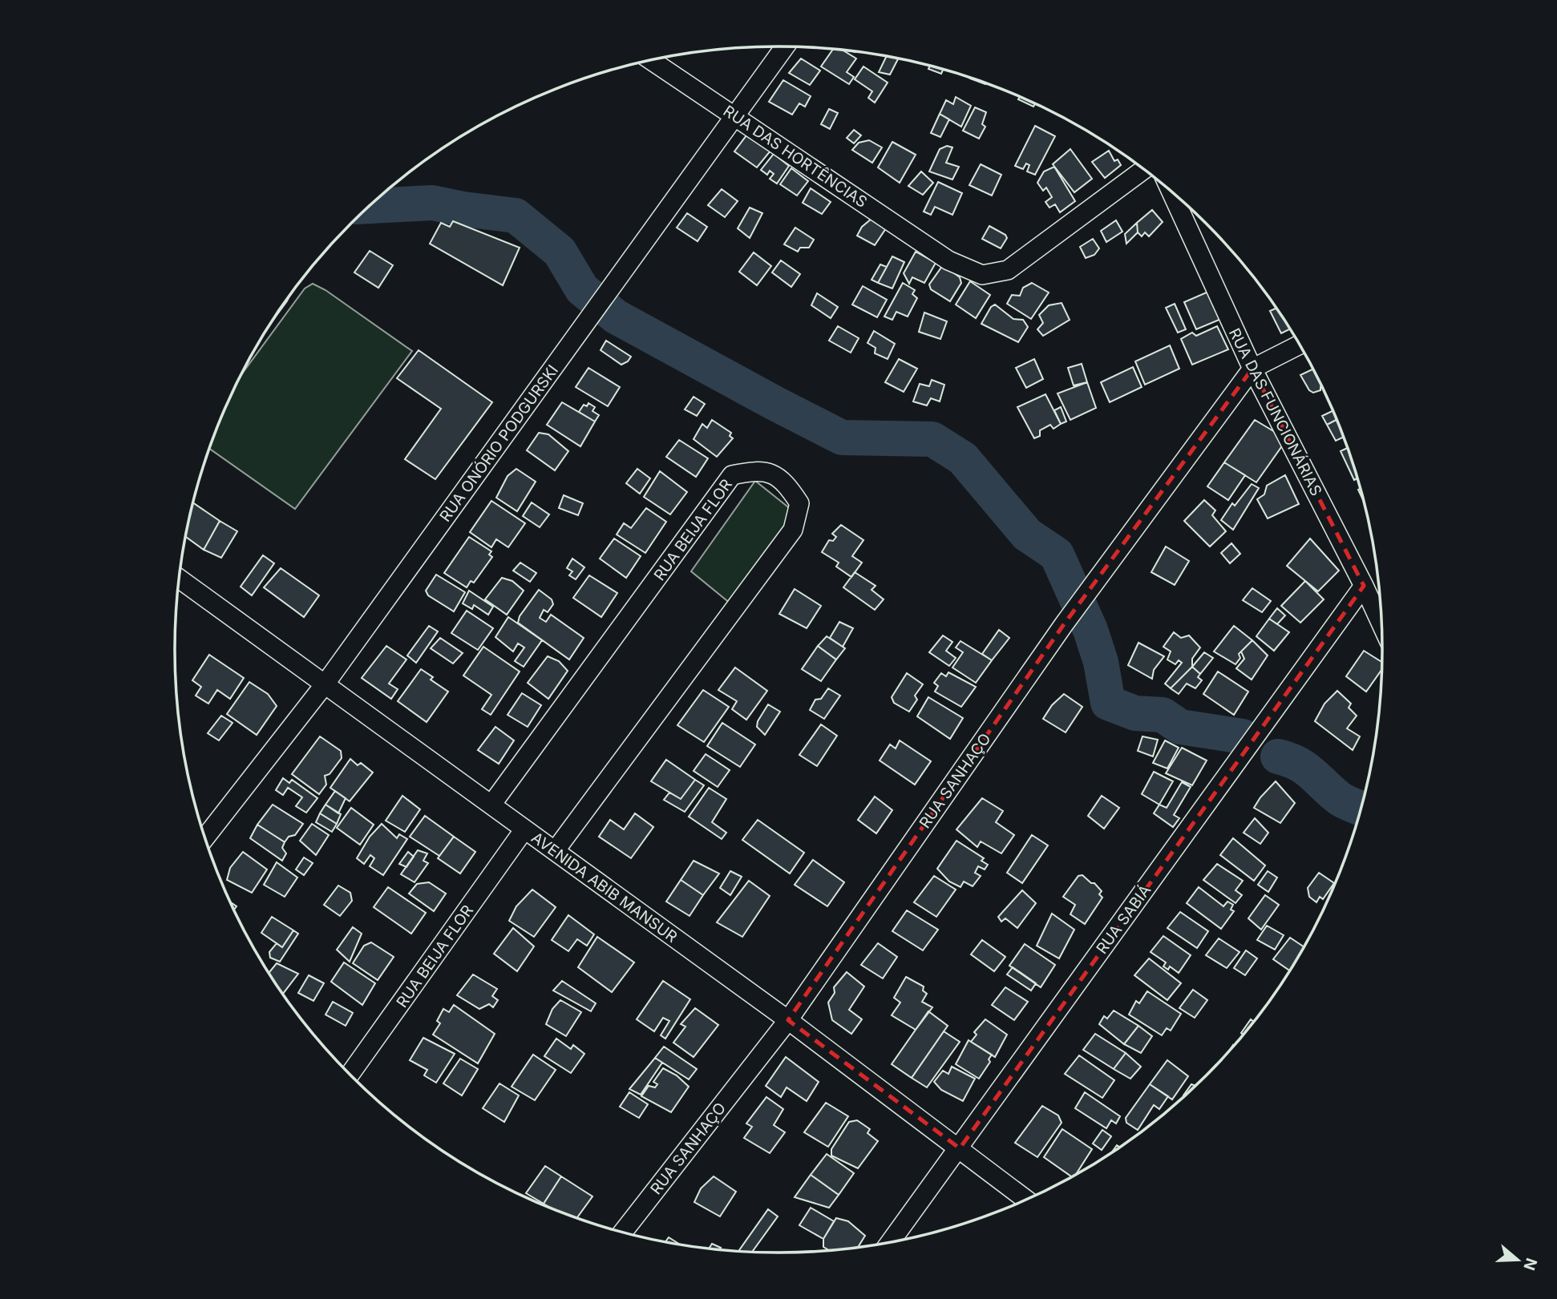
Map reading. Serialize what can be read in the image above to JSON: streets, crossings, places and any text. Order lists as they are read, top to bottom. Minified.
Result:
{"streets":{"street":["RUA DAS HORTÊNCIAS","RUA DAS FUNCIONÁRIAS","RUA ONÓRIO PODGURSKI","RUA BEIJA FLOR","RUA SANHAÇO","AVENIDA ABIB MANSUR","RUA SABIÁ"]},"crossings":[["RUA DAS HORTÊNCIAS","RUA ONÓRIO PODGURSKI"],["RUA DAS FUNCIONÁRIAS","RUA SANHAÇO"],["RUA DAS FUNCIONÁRIAS","RUA SABIÁ"],["RUA ONÓRIO PODGURSKI","AVENIDA ABIB MANSUR"],["RUA BEIJA FLOR","AVENIDA ABIB MANSUR"],["RUA SANHAÇO","AVENIDA ABIB MANSUR"],["AVENIDA ABIB MANSUR","RUA SABIÁ"]],"north":"right"}
